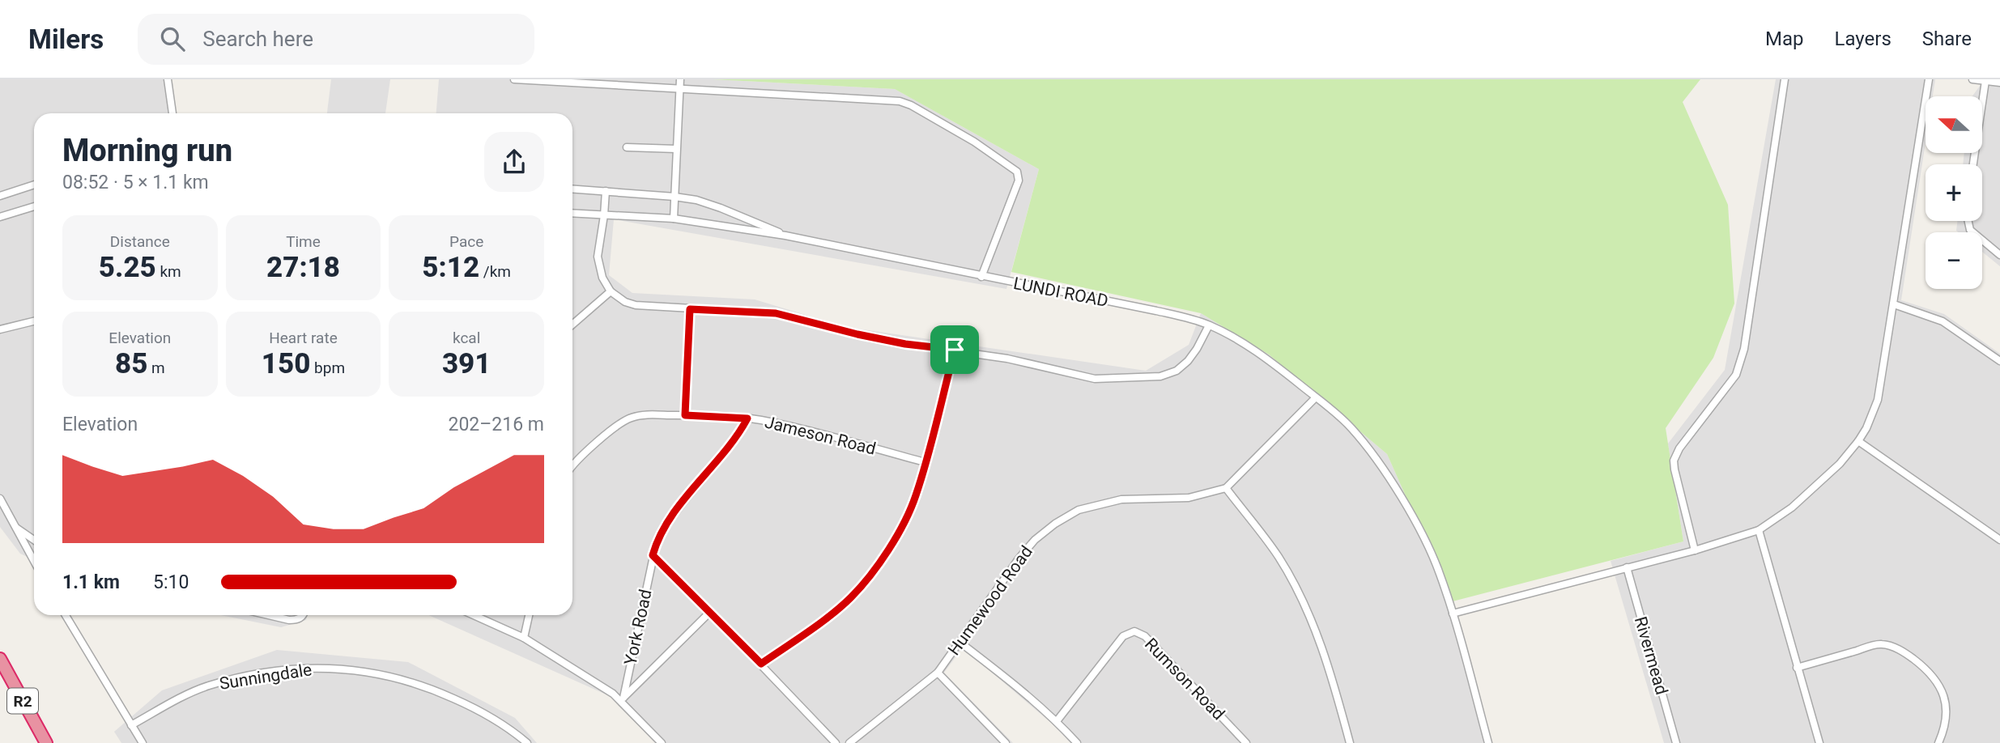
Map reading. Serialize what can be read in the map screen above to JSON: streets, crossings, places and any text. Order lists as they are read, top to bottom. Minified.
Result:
{"streets":{"highway":["R2"],"street":["LUNDI ROAD","Jameson Road","Humewood Road","York Road","Rivermead","Sunningdale","Rumson Road"]},"crossings":[["Jameson Road","York Road"]],"north":"left","page":{"header":"Milers","search":"Search here","nav":["Map","Layers","Share"],"map_buttons":["+","−"],"heading":["Morning run","08:52 · 5 × 1.1 km"],"stats":[["Distance","5.25 km"],["Time","27:18"],["Pace","5:12 /km"],["Elevation","85 m"],["Heart rate","150 bpm"],["kcal","391"]],"chart":["Elevation","202–216 m"],"list":[{"name":"1.1 km","note":"5:10"}]}}
